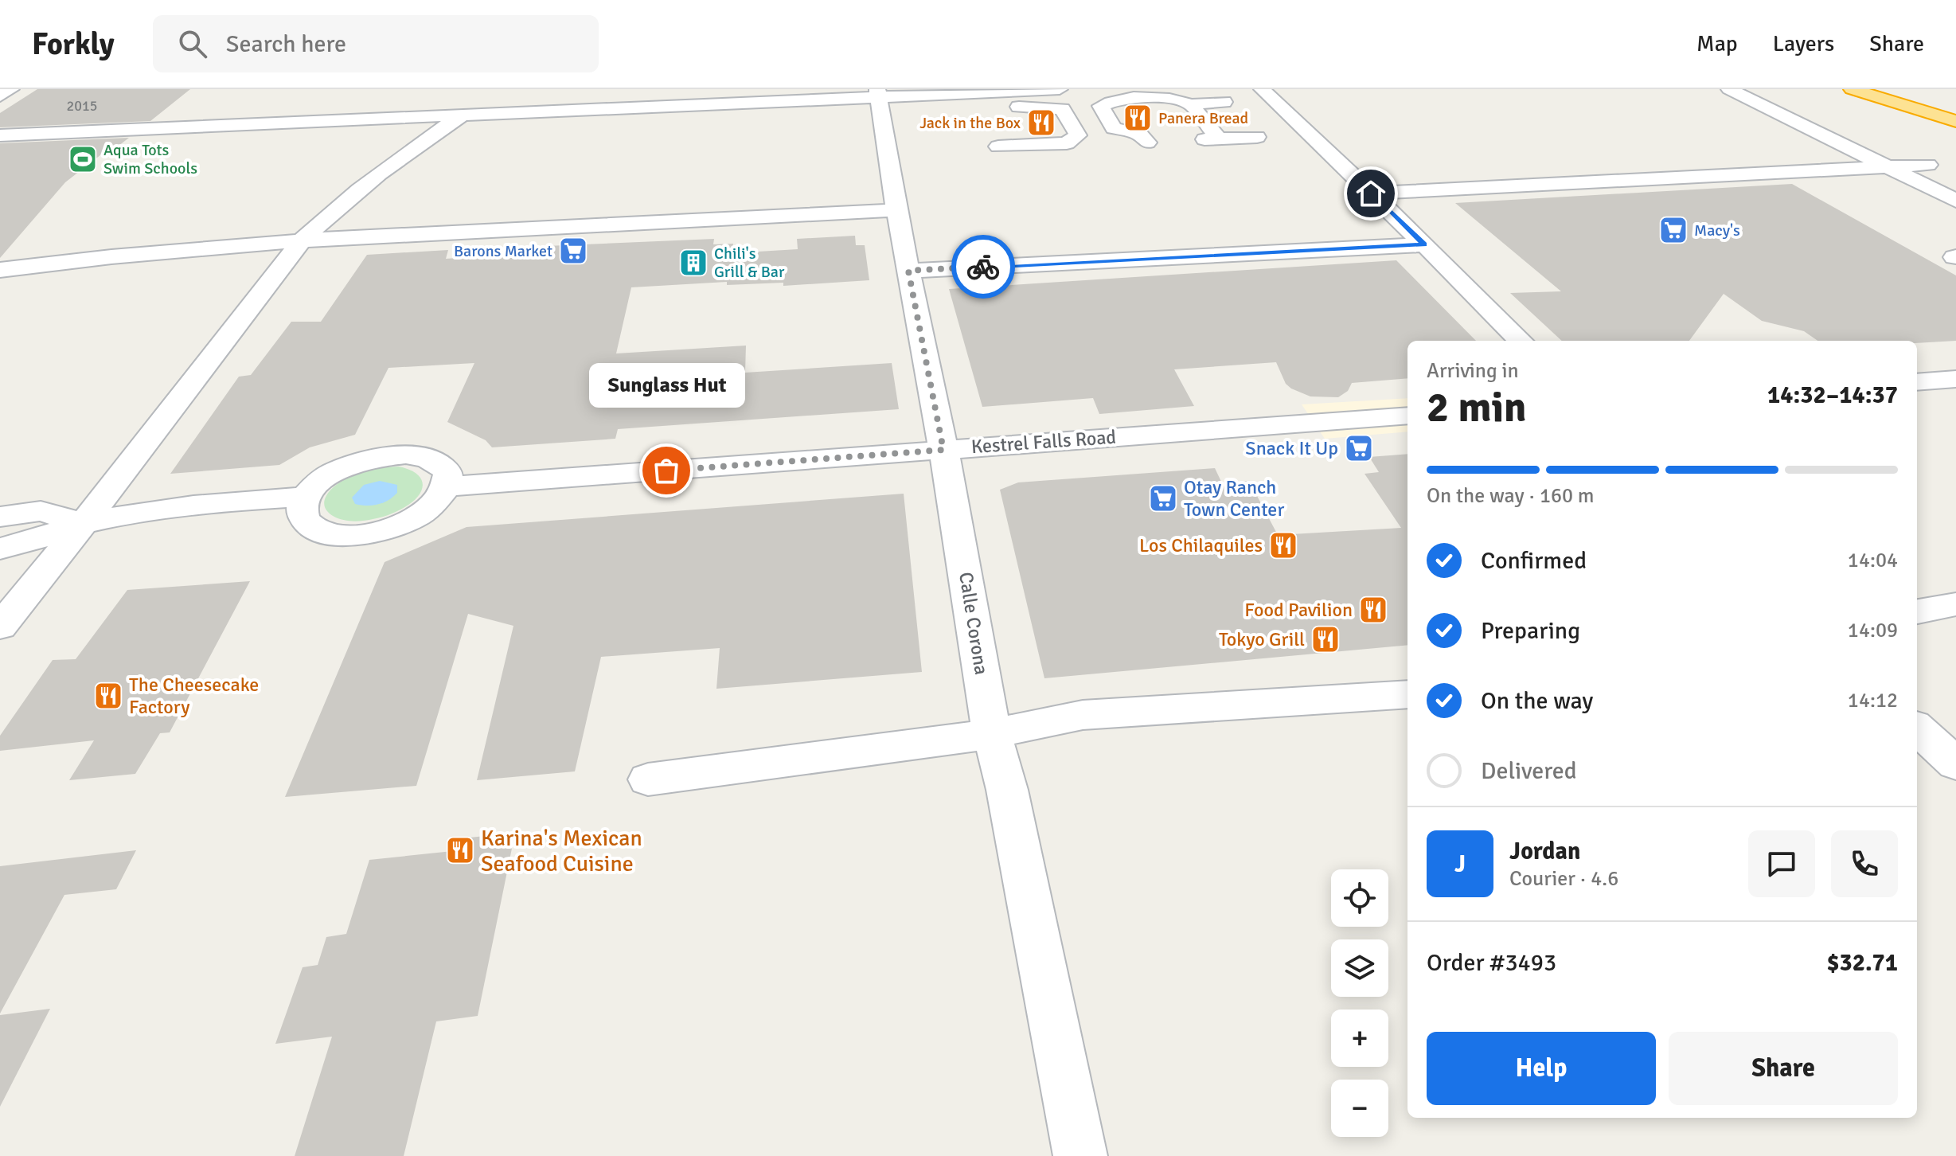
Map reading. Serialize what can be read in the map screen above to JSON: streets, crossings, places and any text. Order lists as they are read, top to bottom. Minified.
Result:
{"streets":{"street":["Kestrel Falls Road","Calle Corona"]},"crossings":[["Kestrel Falls Road","Calle Corona"]],"places":{"restaurant":["Panera Bread","Jack in the Box","Los Chilaquiles","Food Pavilion","Tokyo Grill","The Cheesecake Factory","Karina's Mexican Seafood Cuisine"],"sports":["Aqua Tots Swim Schools"],"supermarket":["Macy's","Barons Market","Snack It Up","Otay Ranch Town Center"],"building":["Chili's Grill & Bar"],"other":["Sunglass Hut"]},"house_numbers":["2015"],"page":{"header":"Forkly","search":"Search here","nav":["Map","Layers","Share"],"heading":["2 min","Arriving in","14:32–14:37"],"panel":["Jordan","Courier · 4.6","Order #3493","$32.71"],"bubble":"Sunglass Hut","bar":"On the way · 160 m","list":[["Confirmed","14:04"],["Preparing","14:09"],["On the way","14:12"],"Delivered"],"round":"J","map_buttons":["+","−"],"buttons":["Help","Share"]}}
